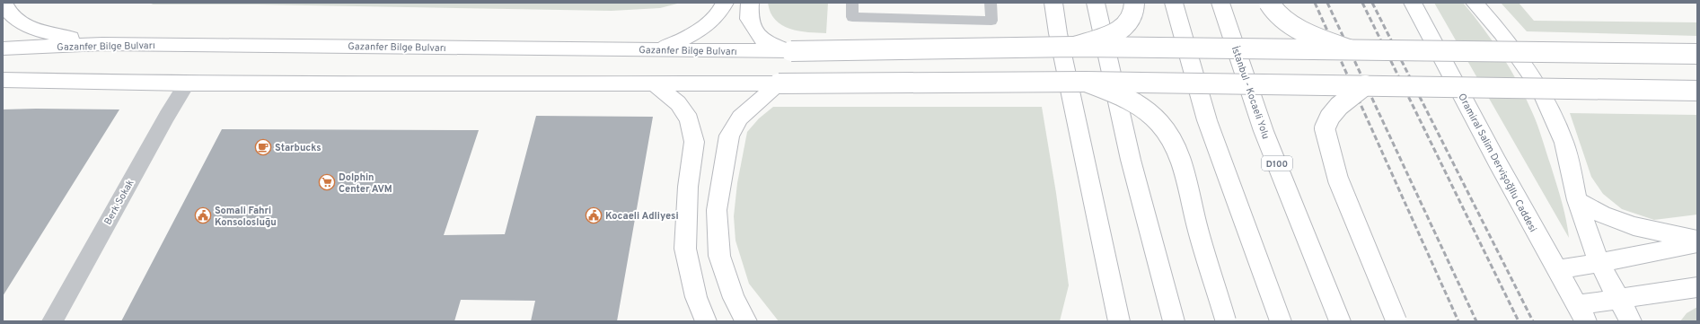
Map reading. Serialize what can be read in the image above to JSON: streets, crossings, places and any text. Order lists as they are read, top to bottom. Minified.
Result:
{"streets":{"main road":["Gazanfer Bilge Bulvarı","İstanbul - Kocaeli Yolu","Oramiral Salim Dervişoğllu Caddesi","D100"],"street":["Berk Sokak"]},"places":{"cafe":["Starbucks"],"supermarket":["Dolphin Center AVM"],"public building":["Somali Fahri Konsolosluğu","Kocaeli Adliyesi"]}}
